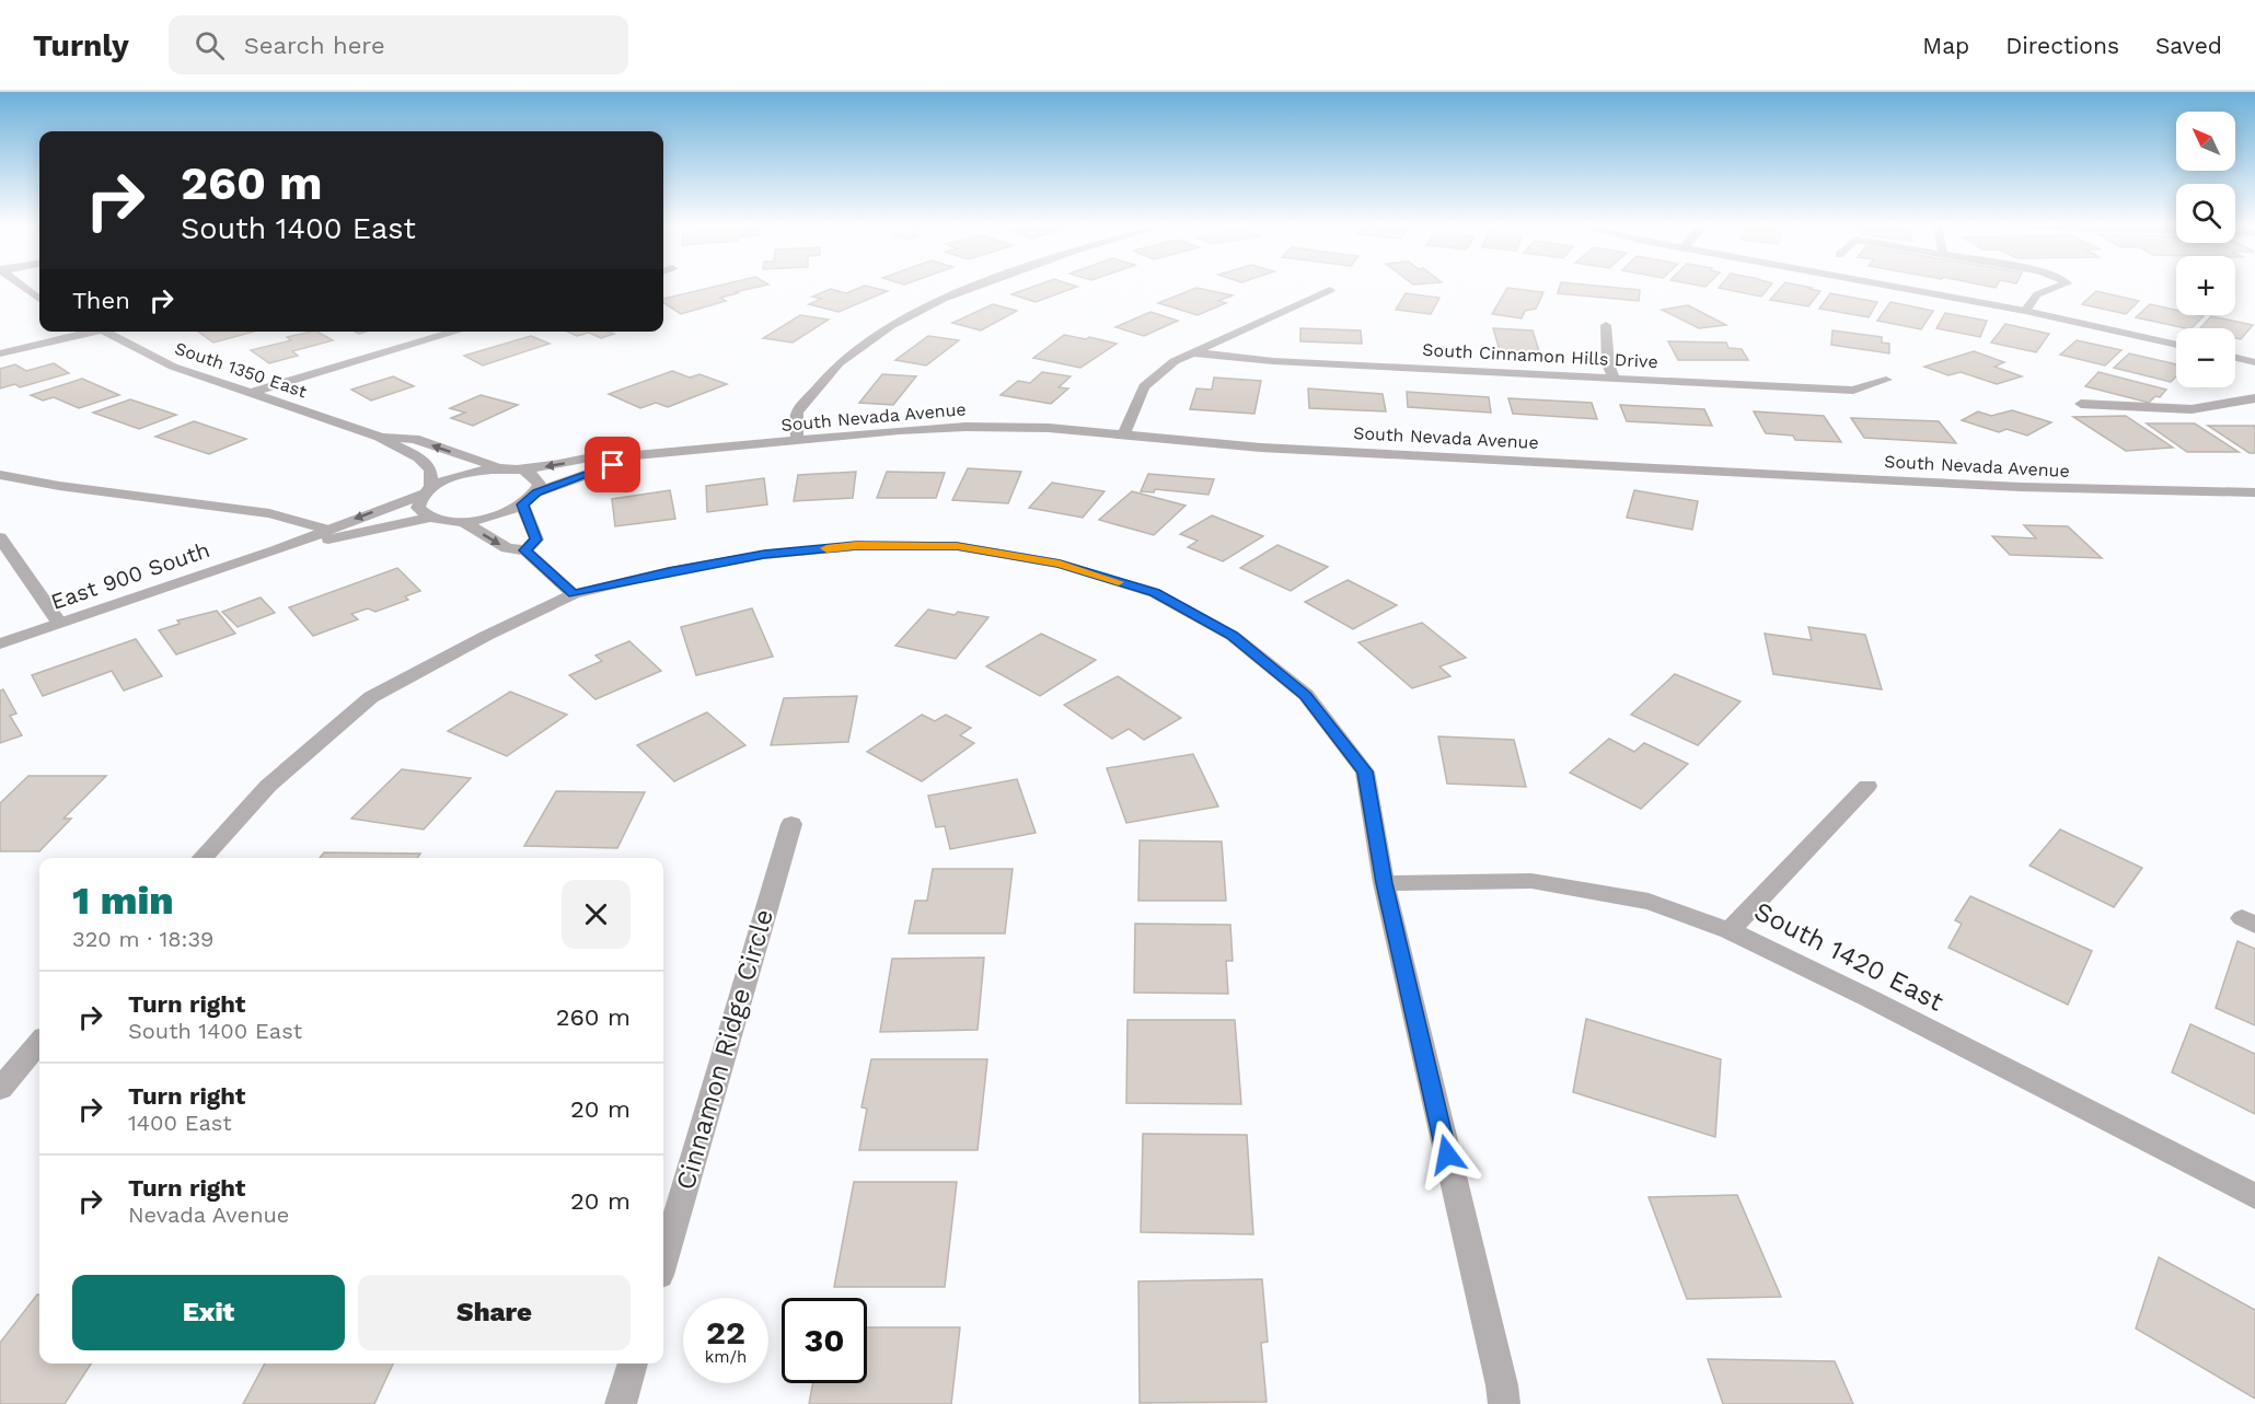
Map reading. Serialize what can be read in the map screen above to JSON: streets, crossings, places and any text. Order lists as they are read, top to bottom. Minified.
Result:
{"streets":{"street":["South Cinnamon Hills Drive","South 1350 East","South Nevada Avenue","East 900 South","South 1420 East","Cinnamon Ridge Circle"]},"crossings":[["South 1350 East","East 900 South"],["South Nevada Avenue","East 900 South"]],"north":"top left","page":{"header":"Turnly","search":"Search here","nav":["Map","Directions","Saved"],"map_buttons":["+","−"],"turn":["260 m","South 1400 East"],"then":"Then","heading":["1 min","320 m · 18:39"],"list":[{"name":"Turn right","note":"South 1400 East","value":"260 m"},{"name":"Turn right","note":"1400 East","value":"20 m"},{"name":"Turn right","note":"Nevada Avenue","value":"20 m"}],"buttons":["Exit","Share"],"speed":"22 km/h","limit":"30"}}
